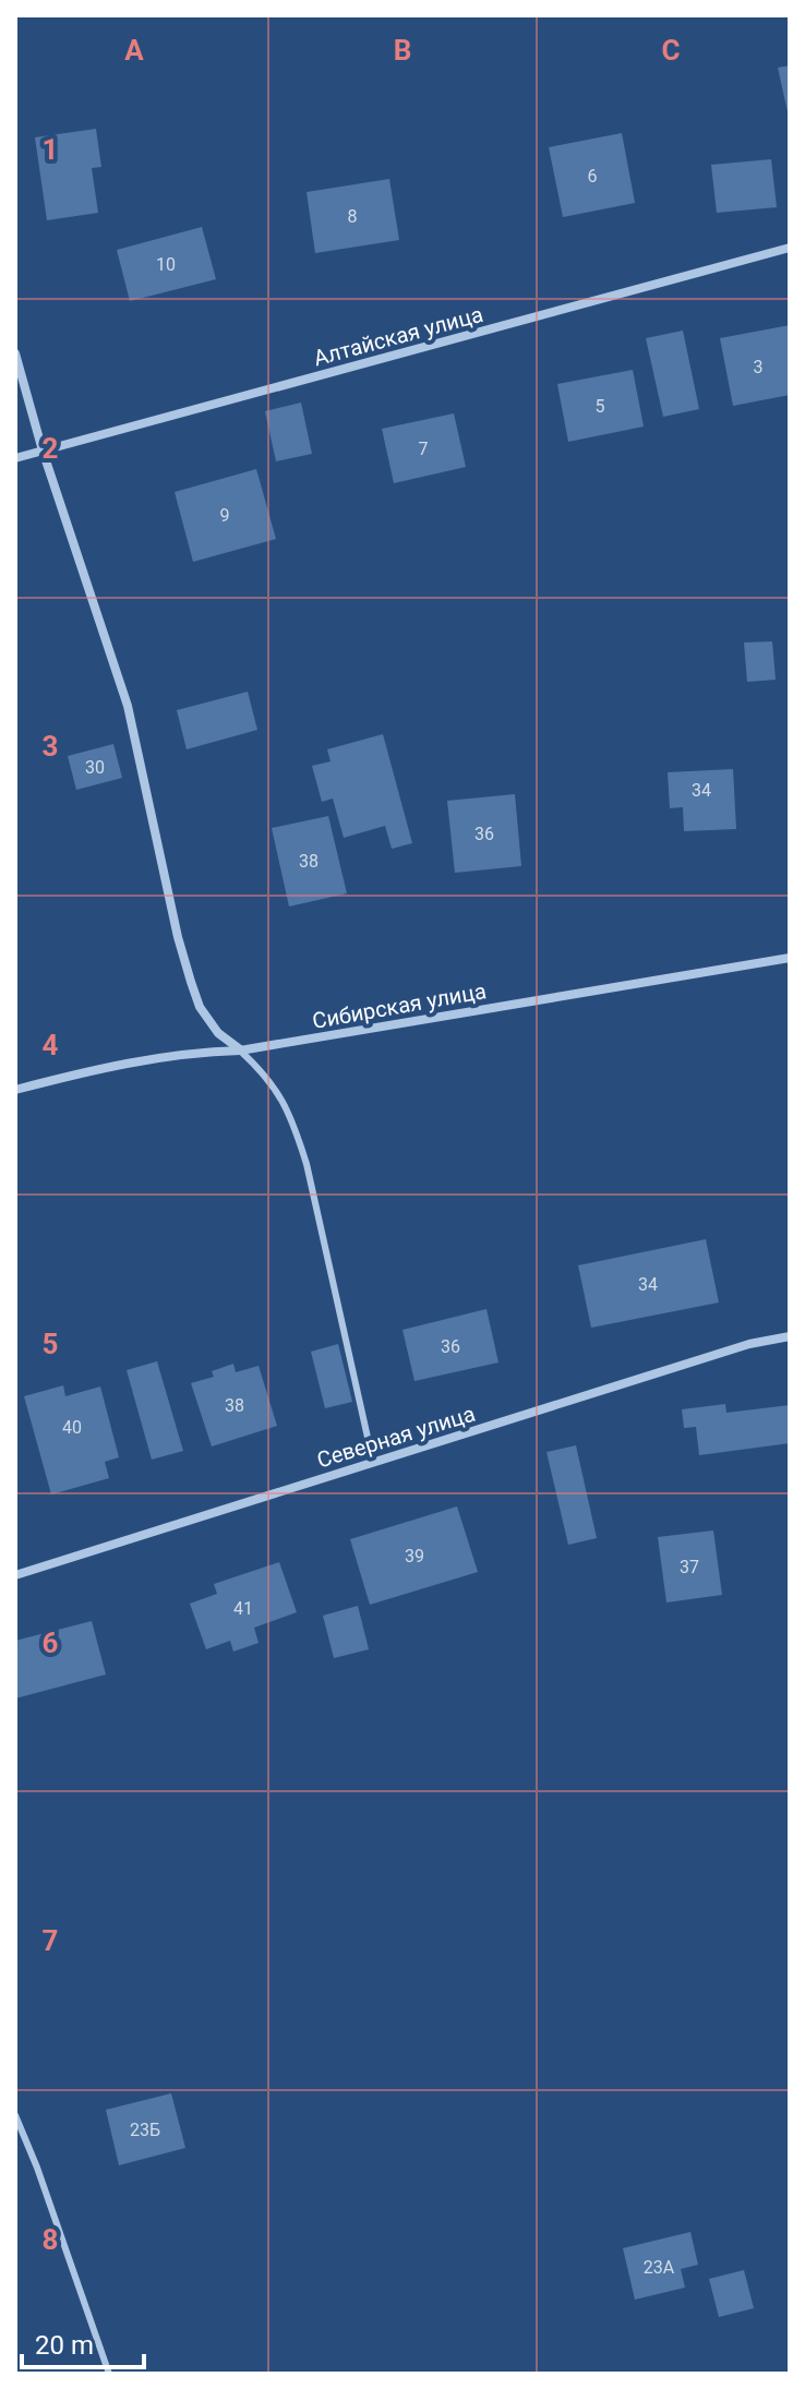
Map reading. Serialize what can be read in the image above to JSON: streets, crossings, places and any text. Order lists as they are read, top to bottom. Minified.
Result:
{"streets":{"street":["Алтайская улица","Сибирская улица","Северная улица"]},"house_numbers":["6","8","10","3","5","7","9","30","34","36","38","34","36","38","40","39","37","41","23Б","23А"],"scale_bar":"20 m","grid":{"columns":["A","B","C"],"rows":["1","2","3","4","5","6","7","8"]}}
